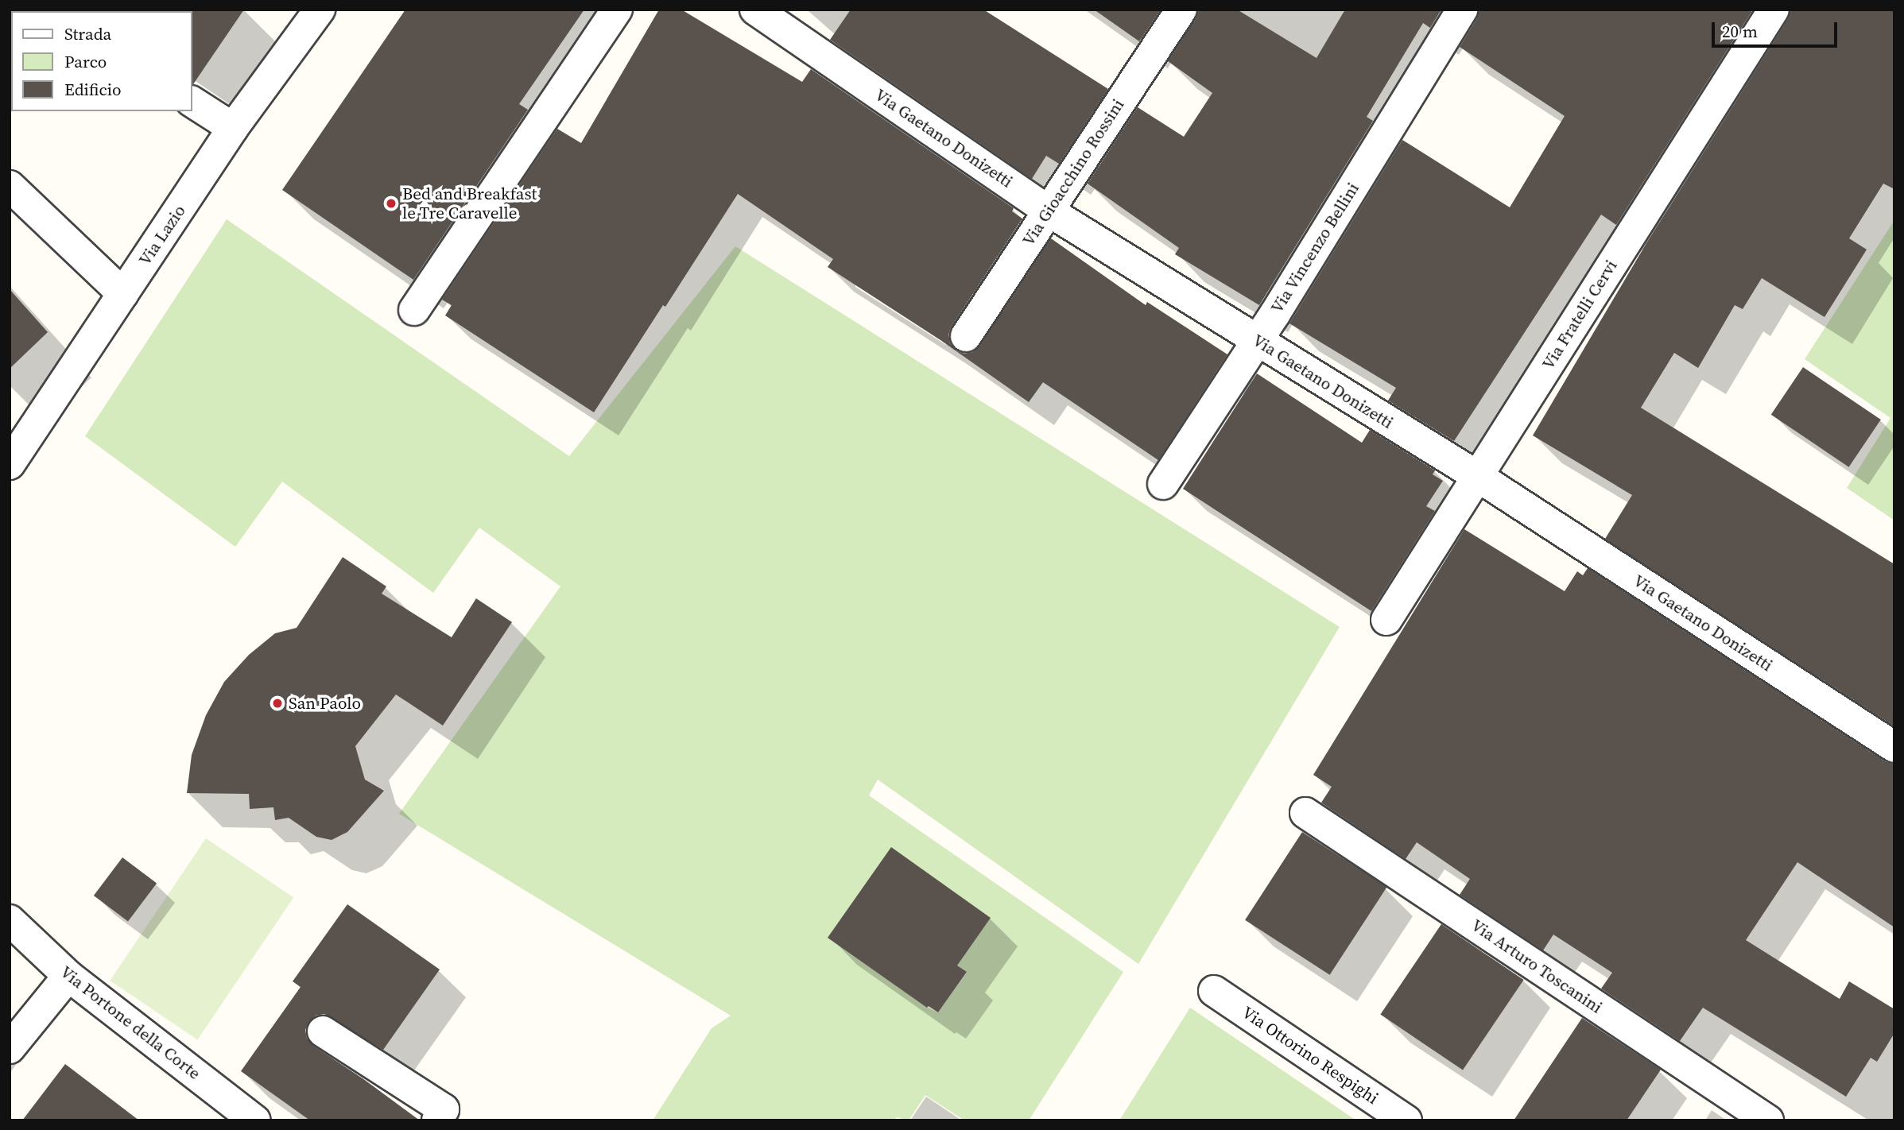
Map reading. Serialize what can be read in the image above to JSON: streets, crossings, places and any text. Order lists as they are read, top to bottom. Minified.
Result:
{"streets":{"street":["Via Gaetano Donizetti","Via Gioacchino Rossini","Via Lazio","Via Vincenzo Bellini","Via Fratelli Cervi","Via Arturo Toscanini","Via Portone della Corte","Via Ottorino Respighi"]},"crossings":[["Via Gaetano Donizetti","Via Gioacchino Rossini"],["Via Gaetano Donizetti","Via Vincenzo Bellini"],["Via Gaetano Donizetti","Via Fratelli Cervi"]],"places":["Bed and Breakfast le Tre Caravelle","San Paolo"],"legend":["Strada","Parco","Edificio"],"scale_bar":"20 m"}
